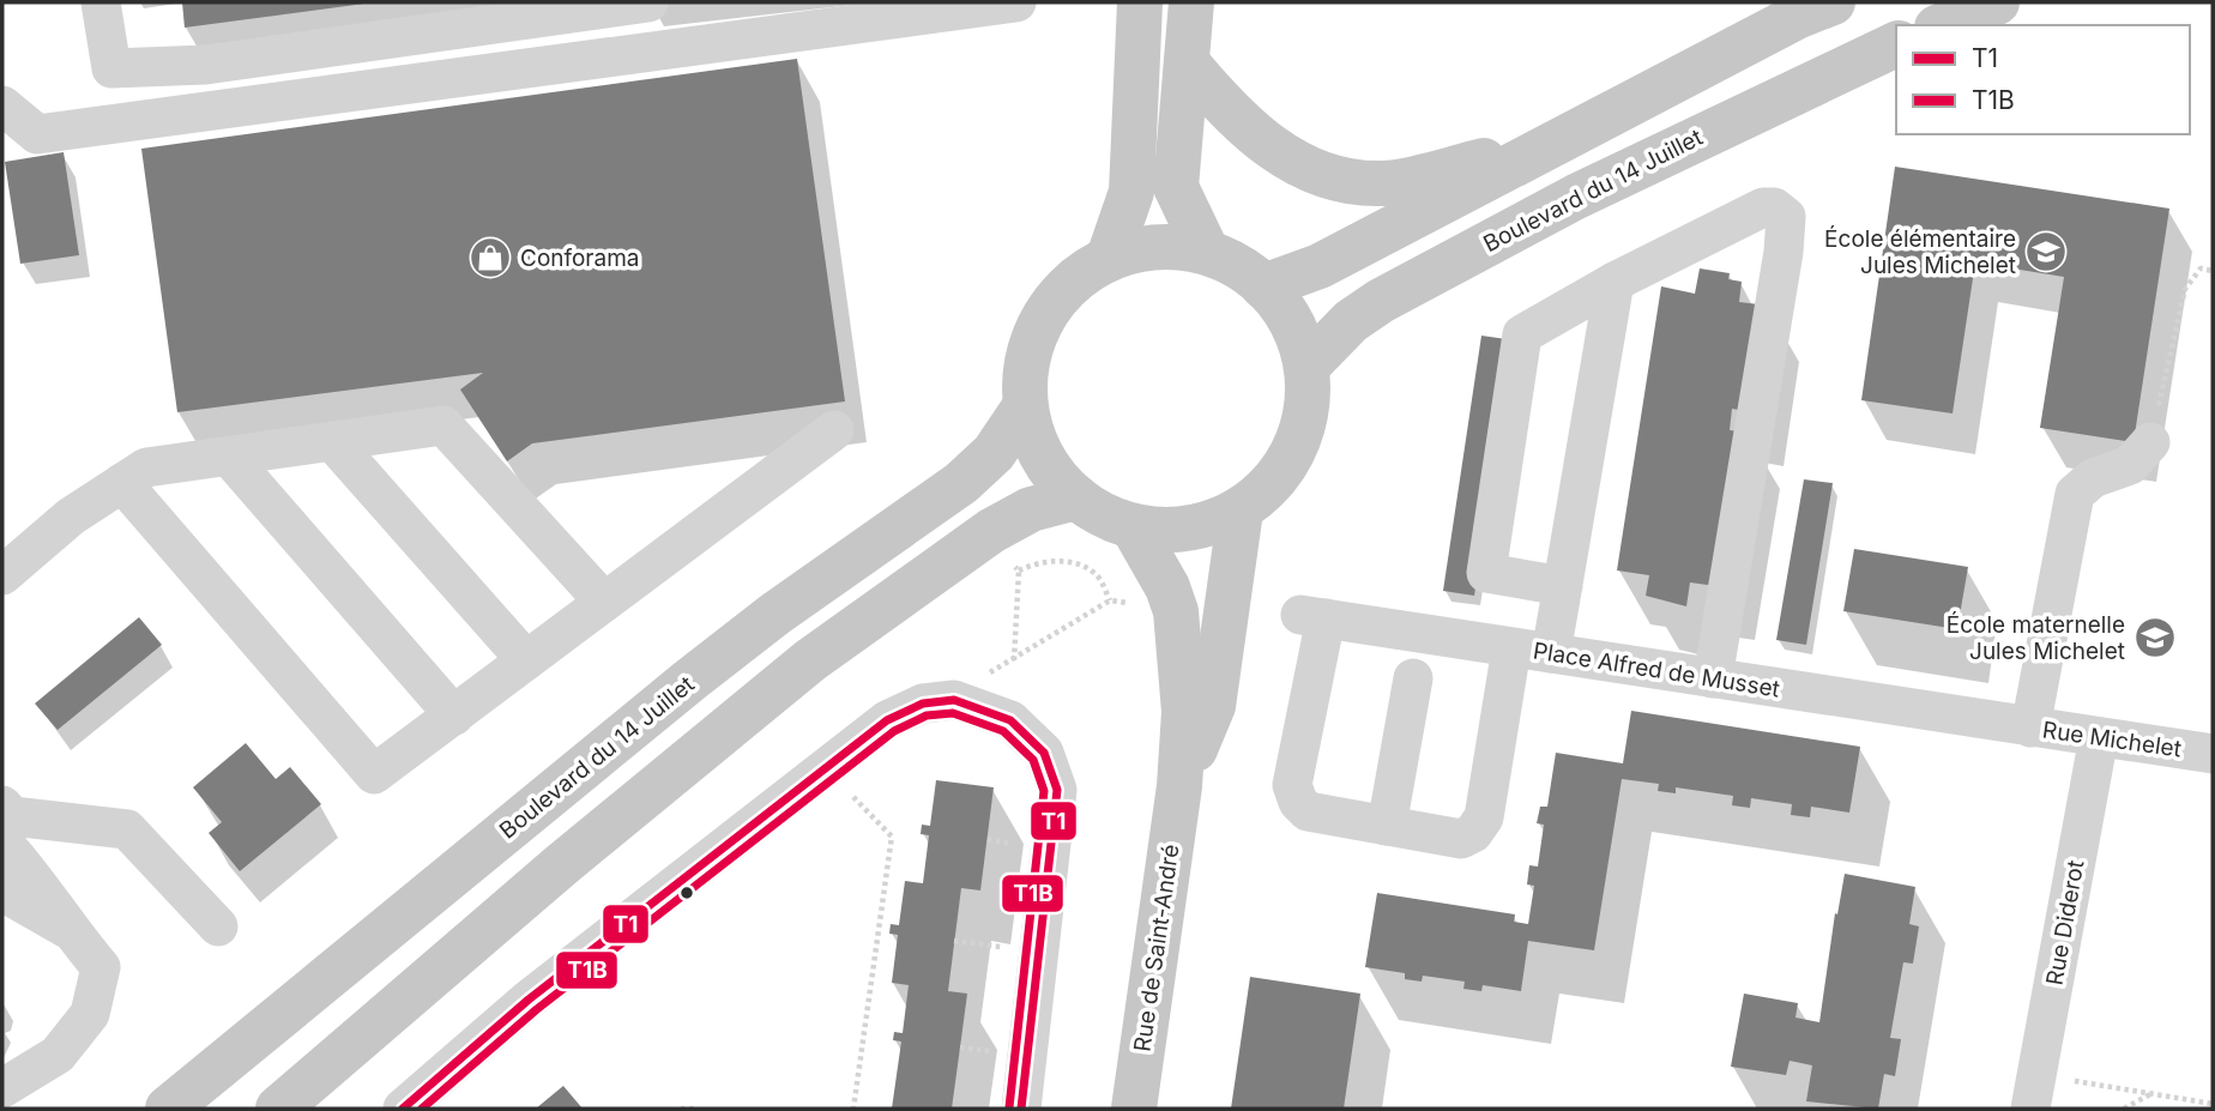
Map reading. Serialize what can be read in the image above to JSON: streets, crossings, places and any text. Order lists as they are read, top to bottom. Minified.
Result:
{"streets":{"main road":["Boulevard du 14 Juillet","Rue de Saint-André"],"street":["Place Alfred de Musset","Rue Michelet","Rue Diderot"]},"crossings":[["Boulevard du 14 Juillet","Rue de Saint-André"],["Place Alfred de Musset","Rue Michelet"],["Rue Michelet","Rue Diderot"]],"places":{"school or university":["École élémentaire Jules Michelet","École maternelle Jules Michelet"],"shop":["Conforama"]},"lines":["transit line T1","transit line T1B"],"legend":["T1","T1B"]}
